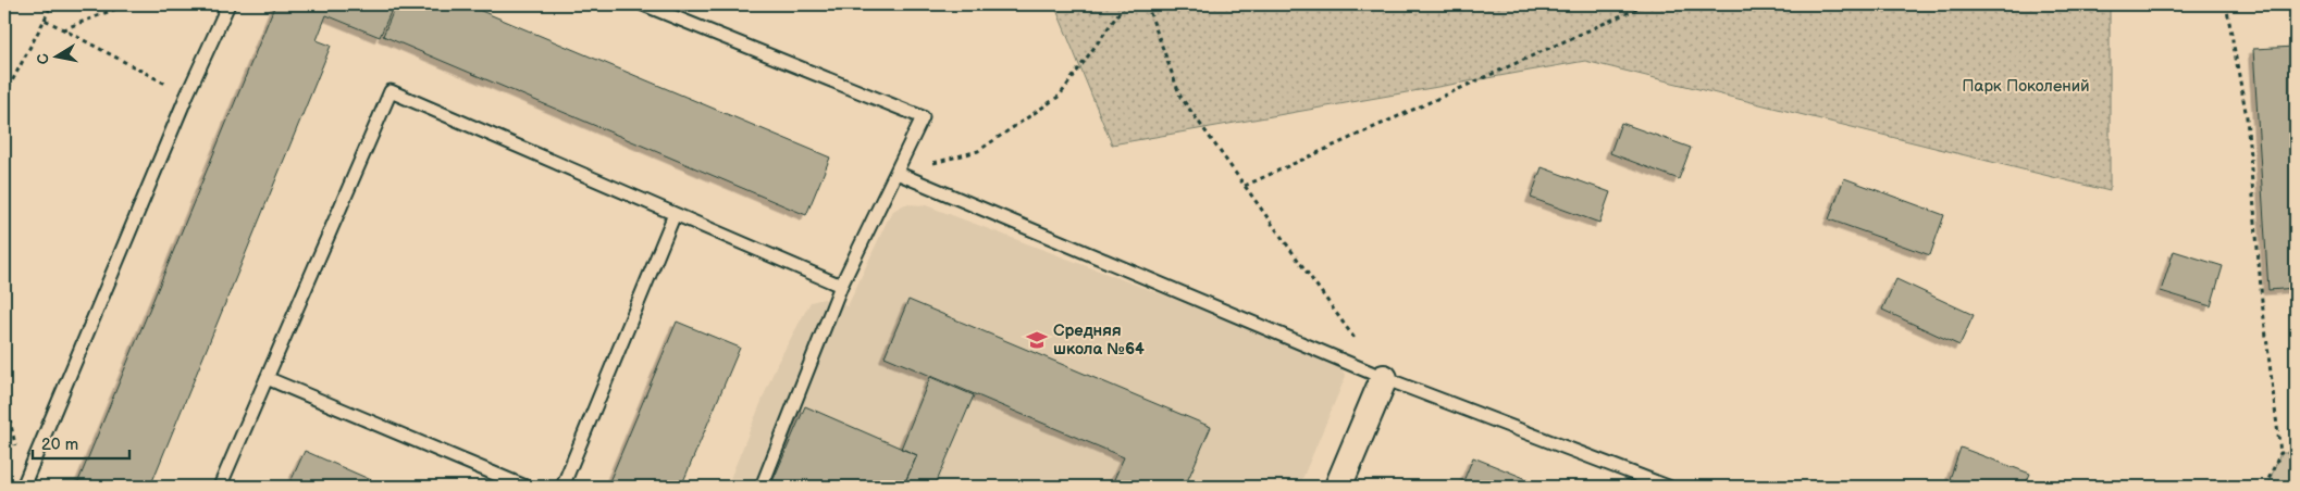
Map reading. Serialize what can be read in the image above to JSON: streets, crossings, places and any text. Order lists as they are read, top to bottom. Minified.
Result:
{"parks":["Парк Поколений"],"places":{"school or university":["Средняя школа №64"]},"scale_bar":"20 m","north":"left"}
